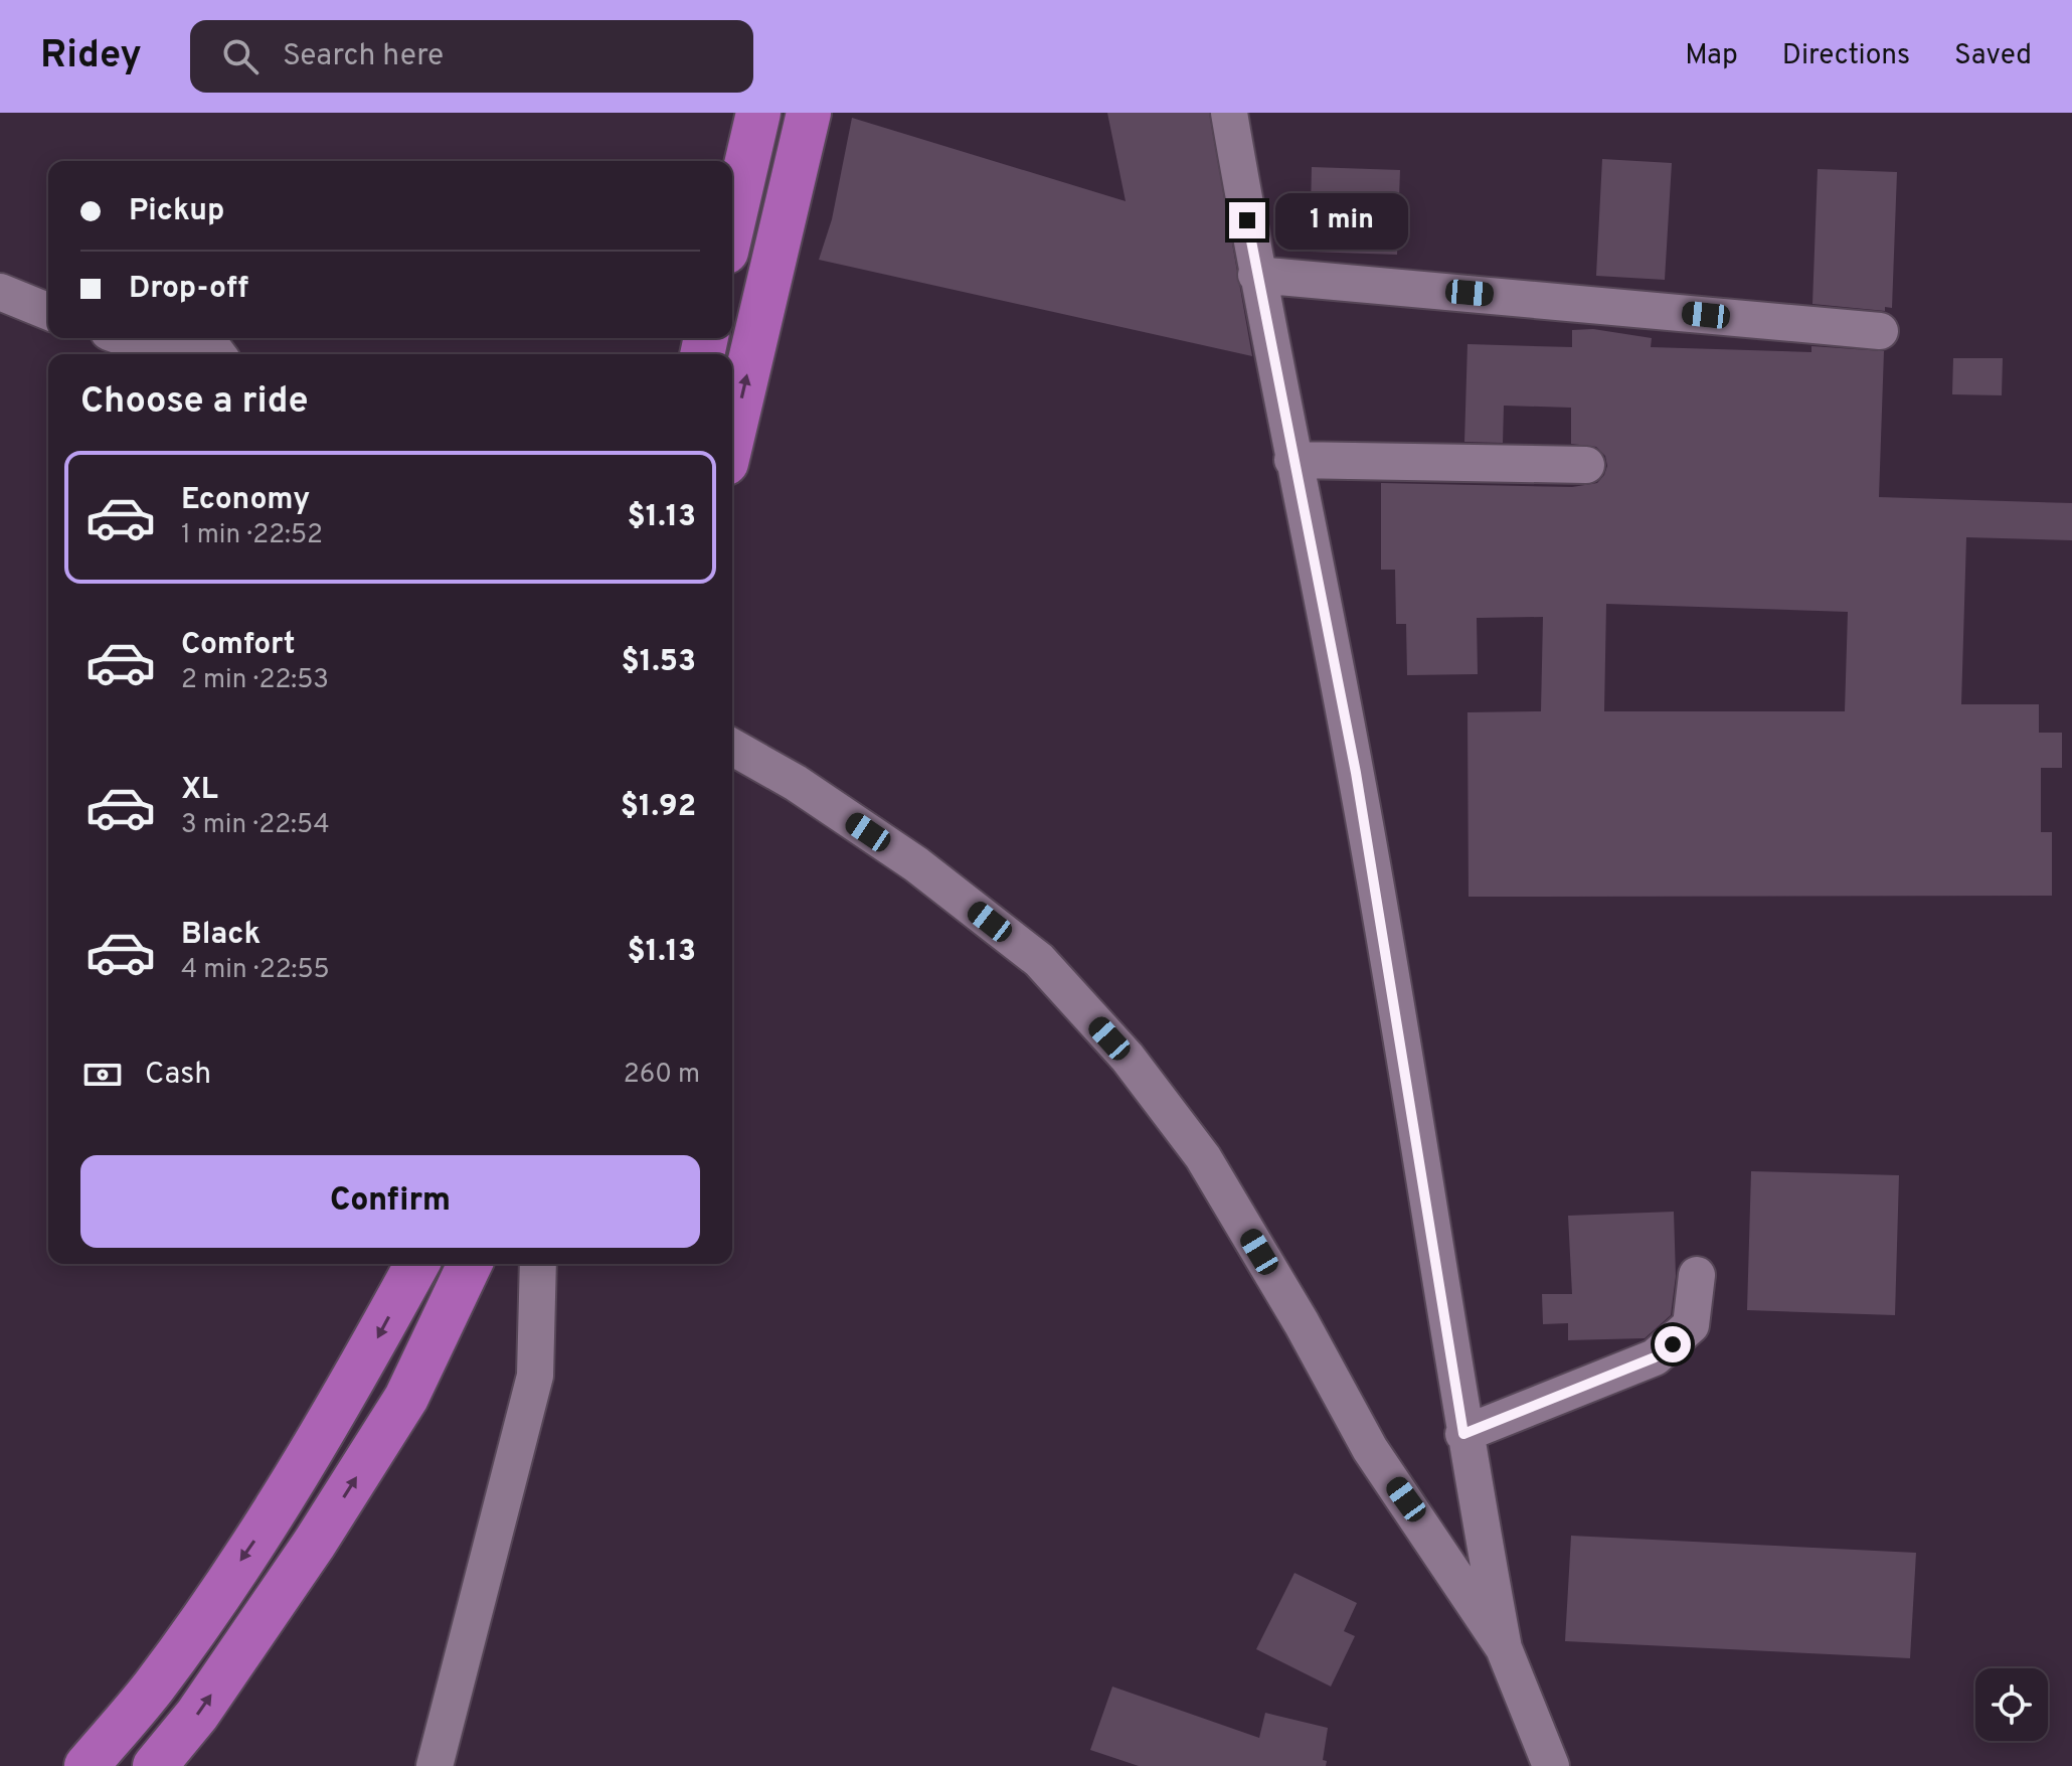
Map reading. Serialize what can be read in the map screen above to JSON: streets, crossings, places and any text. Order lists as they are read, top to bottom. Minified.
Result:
{"page":{"header":"Ridey","search":"Search here","nav":["Map","Directions","Saved"],"banner":["Pickup","Drop-off"],"bubble":"1 min","heading":"Choose a ride","list":[{"name":"Economy","note":"1 min · 22:52","value":"$1.13"},{"name":"Comfort","note":"2 min · 22:53","value":"$1.53"},{"name":"XL","note":"3 min · 22:54","value":"$1.92"},{"name":"Black","note":"4 min · 22:55","value":"$1.13"}],"pay":["Cash","260 m"],"buttons":"Confirm"}}
